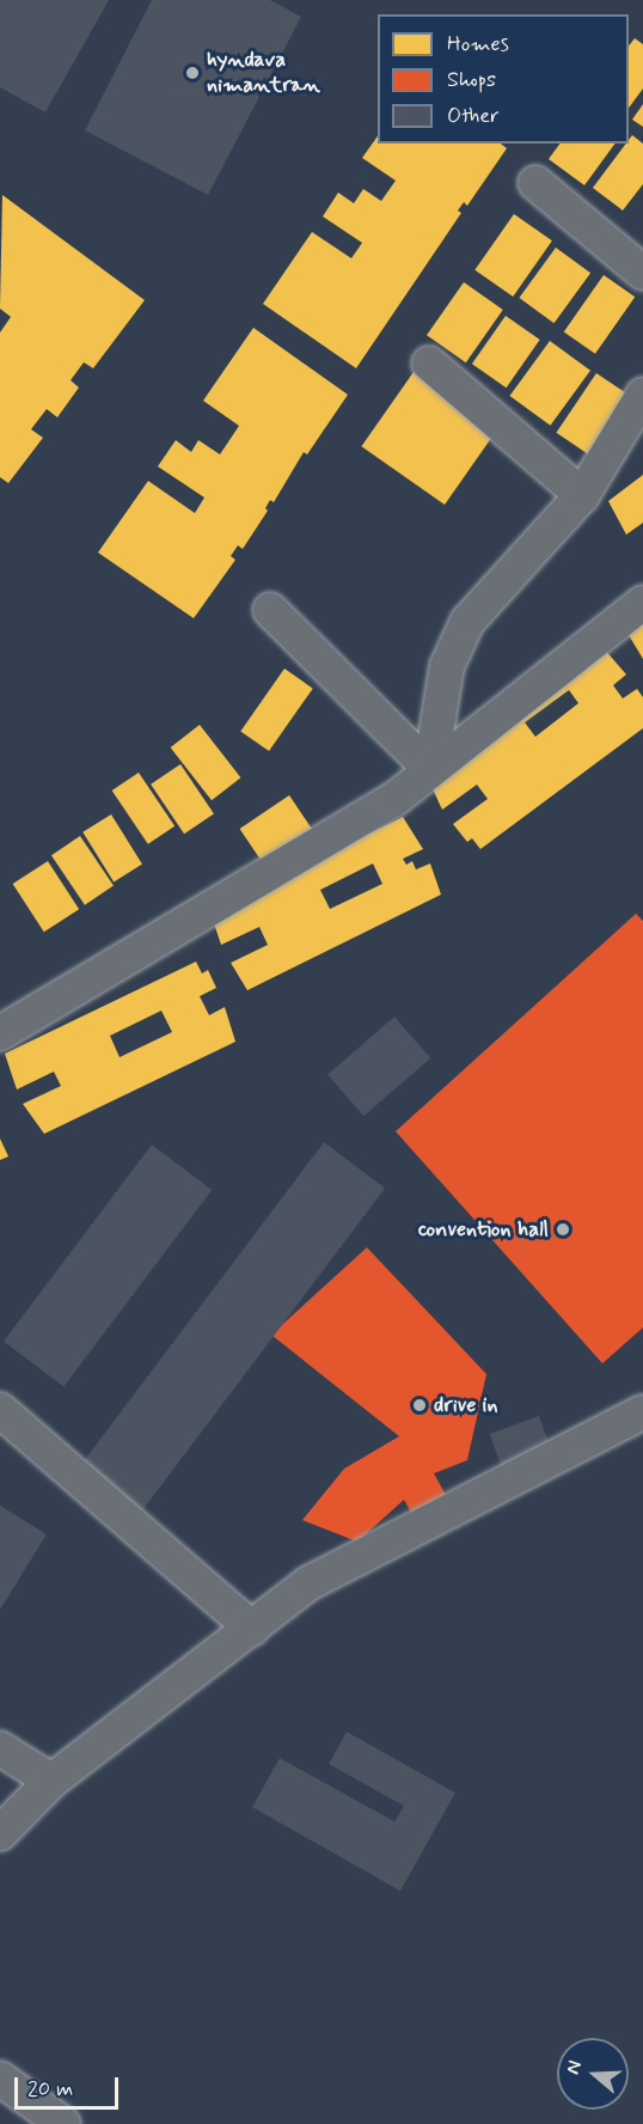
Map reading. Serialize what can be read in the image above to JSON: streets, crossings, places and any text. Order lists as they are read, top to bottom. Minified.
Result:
{"places":["hyndava nimantran","convention hall","drive in"],"legend":["Homes","Shops","Other"],"scale_bar":"20 m","north":"left"}
